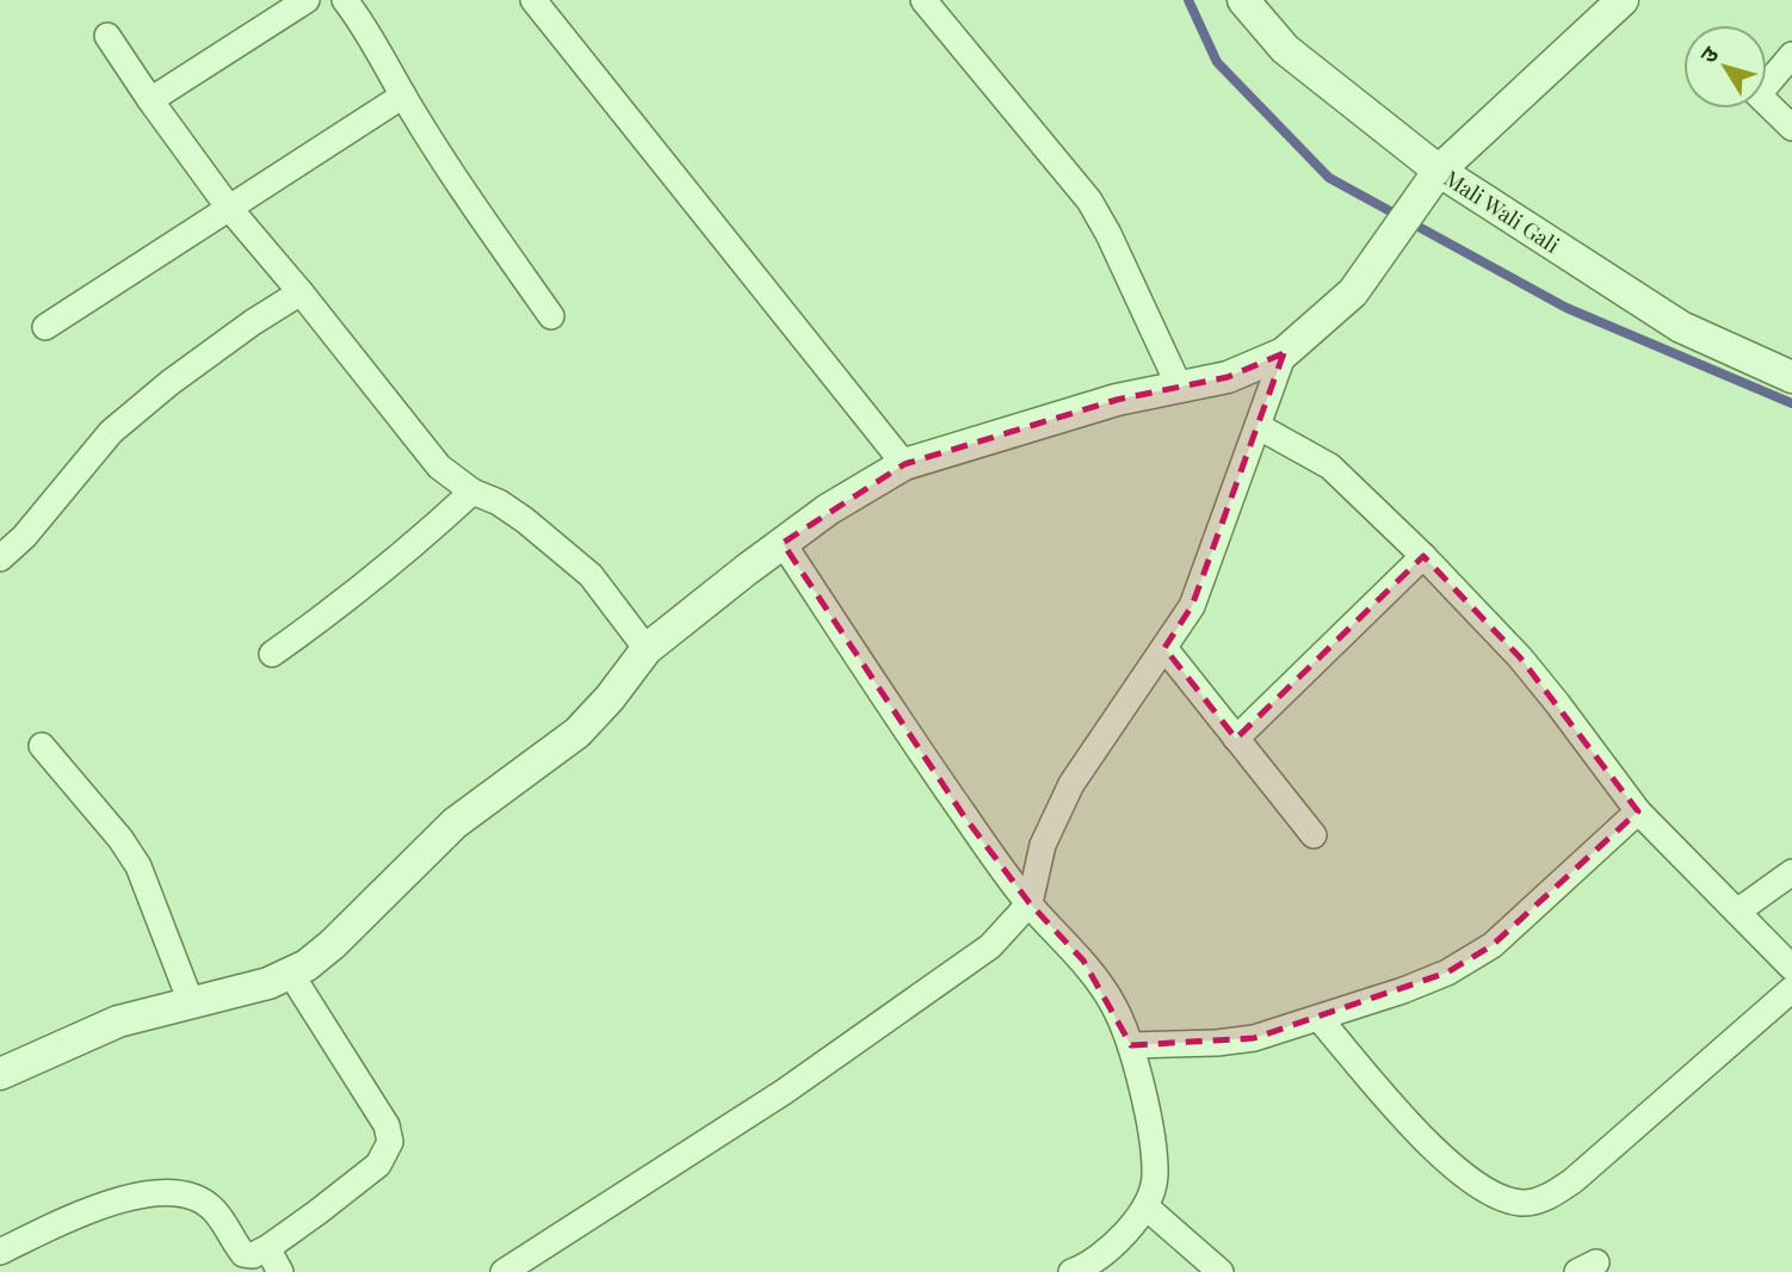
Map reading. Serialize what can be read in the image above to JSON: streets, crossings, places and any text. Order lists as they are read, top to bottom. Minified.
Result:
{"streets":{"street":["Mali Wali Gali"]},"north":"top left"}
